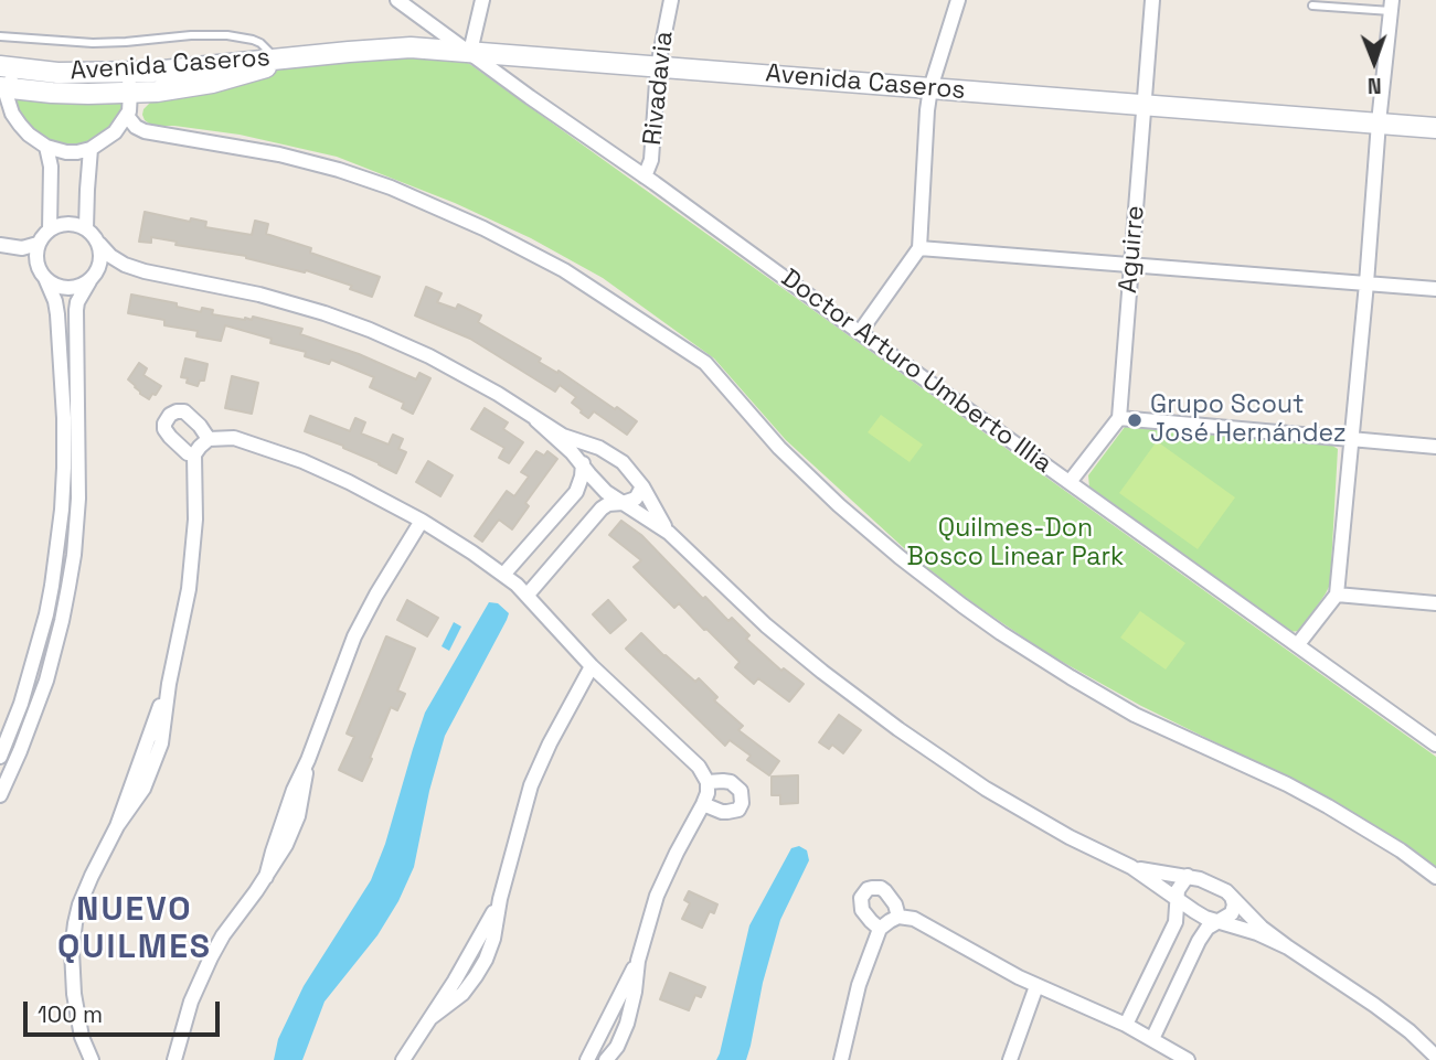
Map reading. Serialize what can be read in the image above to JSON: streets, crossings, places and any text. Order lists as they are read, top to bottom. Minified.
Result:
{"streets":{"street":["Avenida Caseros","Rivadavia","Aguirre","Doctor Arturo Umberto Illia"]},"crossings":[["Avenida Caseros","Rivadavia"],["Avenida Caseros","Aguirre"],["Avenida Caseros","Doctor Arturo Umberto Illia"],["Rivadavia","Doctor Arturo Umberto Illia"]],"districts":["NUEVO QUILMES"],"parks":["Quilmes-Don Bosco Linear Park"],"places":["Grupo Scout José Hernández"],"scale_bar":"100 m","north":"bottom"}
